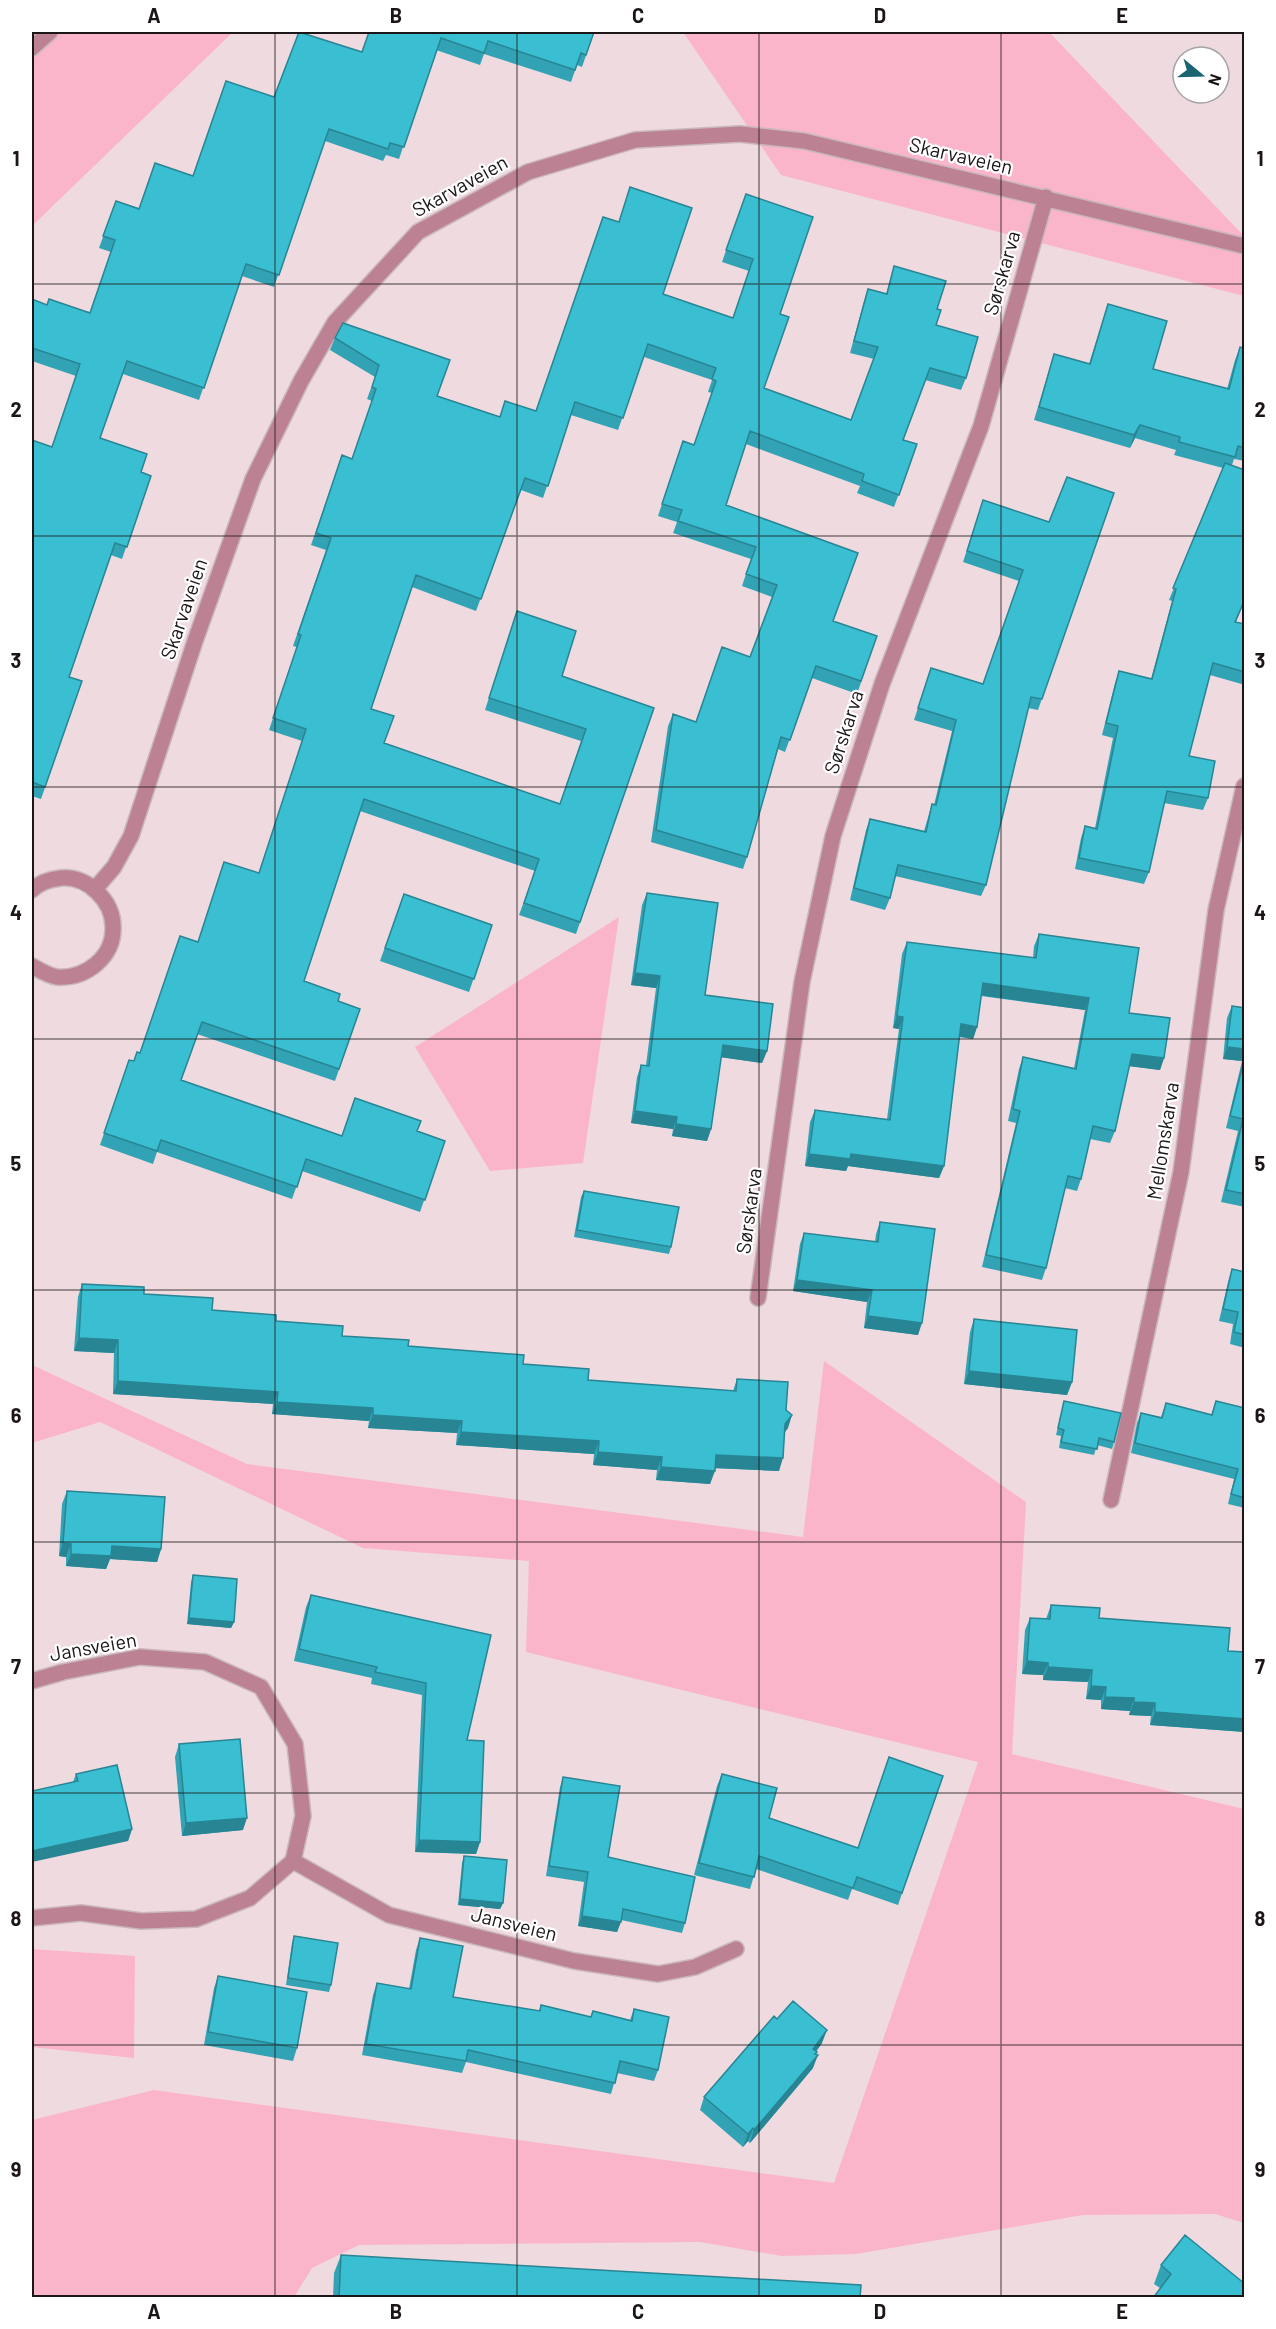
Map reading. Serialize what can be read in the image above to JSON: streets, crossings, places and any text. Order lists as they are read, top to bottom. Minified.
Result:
{"streets":{"street":["Skarvaveien","Sørskarva","Mellomskarva","Jansveien"]},"crossings":[["Skarvaveien","Sørskarva"]],"north":"right","grid":{"columns":["A","B","C","D","E"],"rows":["1","2","3","4","5","6","7","8","9"]}}
